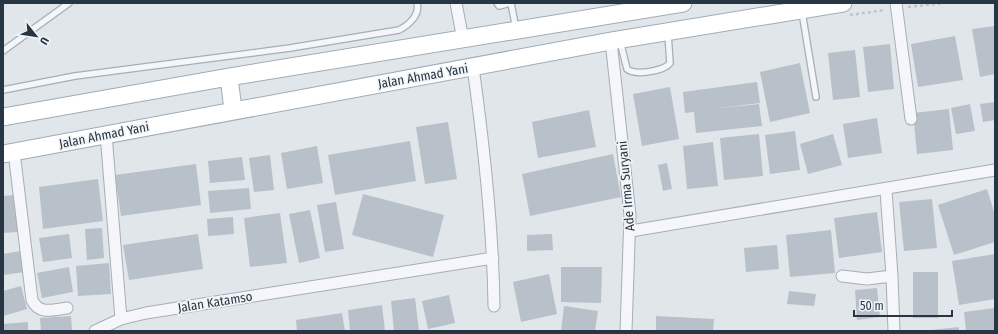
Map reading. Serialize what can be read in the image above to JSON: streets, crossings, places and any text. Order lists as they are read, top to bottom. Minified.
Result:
{"streets":{"main road":["Jalan Ahmad Yani"],"street":["Ade Irma Suryani","Jalan Katamso"]},"crossings":[["Jalan Ahmad Yani","Ade Irma Suryani"]],"scale_bar":"50 m","north":"bottom right"}
